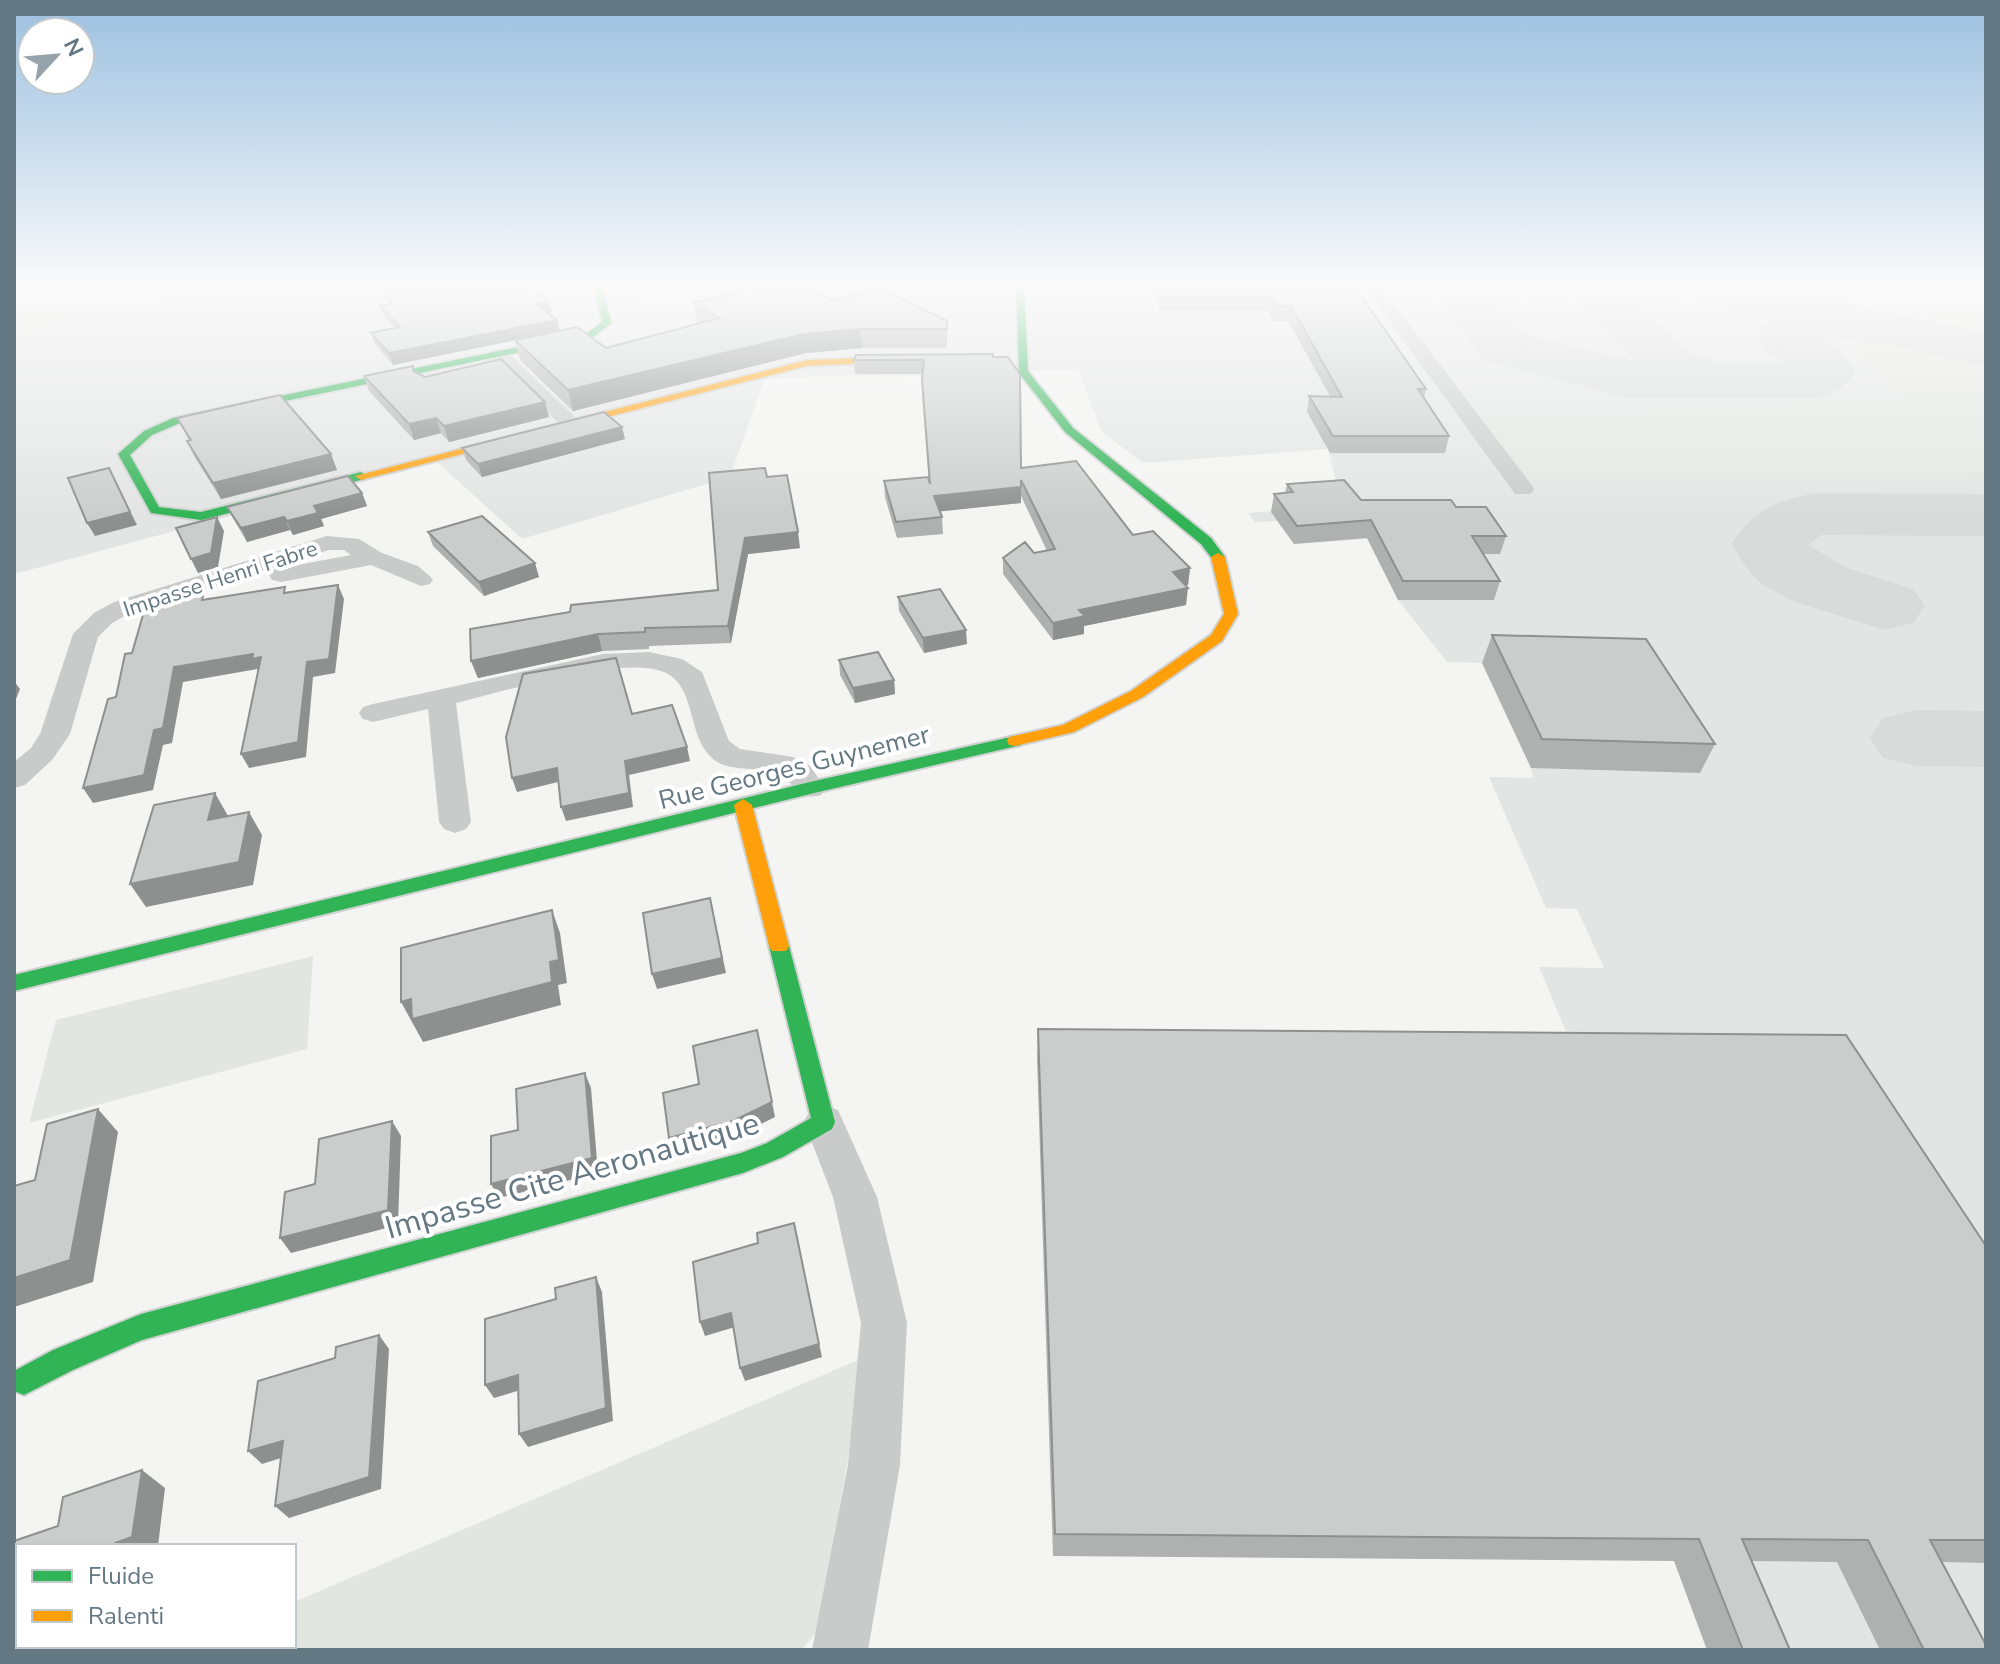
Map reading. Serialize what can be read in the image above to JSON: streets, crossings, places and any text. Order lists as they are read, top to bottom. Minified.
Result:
{"streets":{"street":["Impasse Henri Fabre","Rue Georges Guynemer","Impasse Cite Aeronautique"]},"legend":["Fluide","Ralenti"],"north":"top right"}
